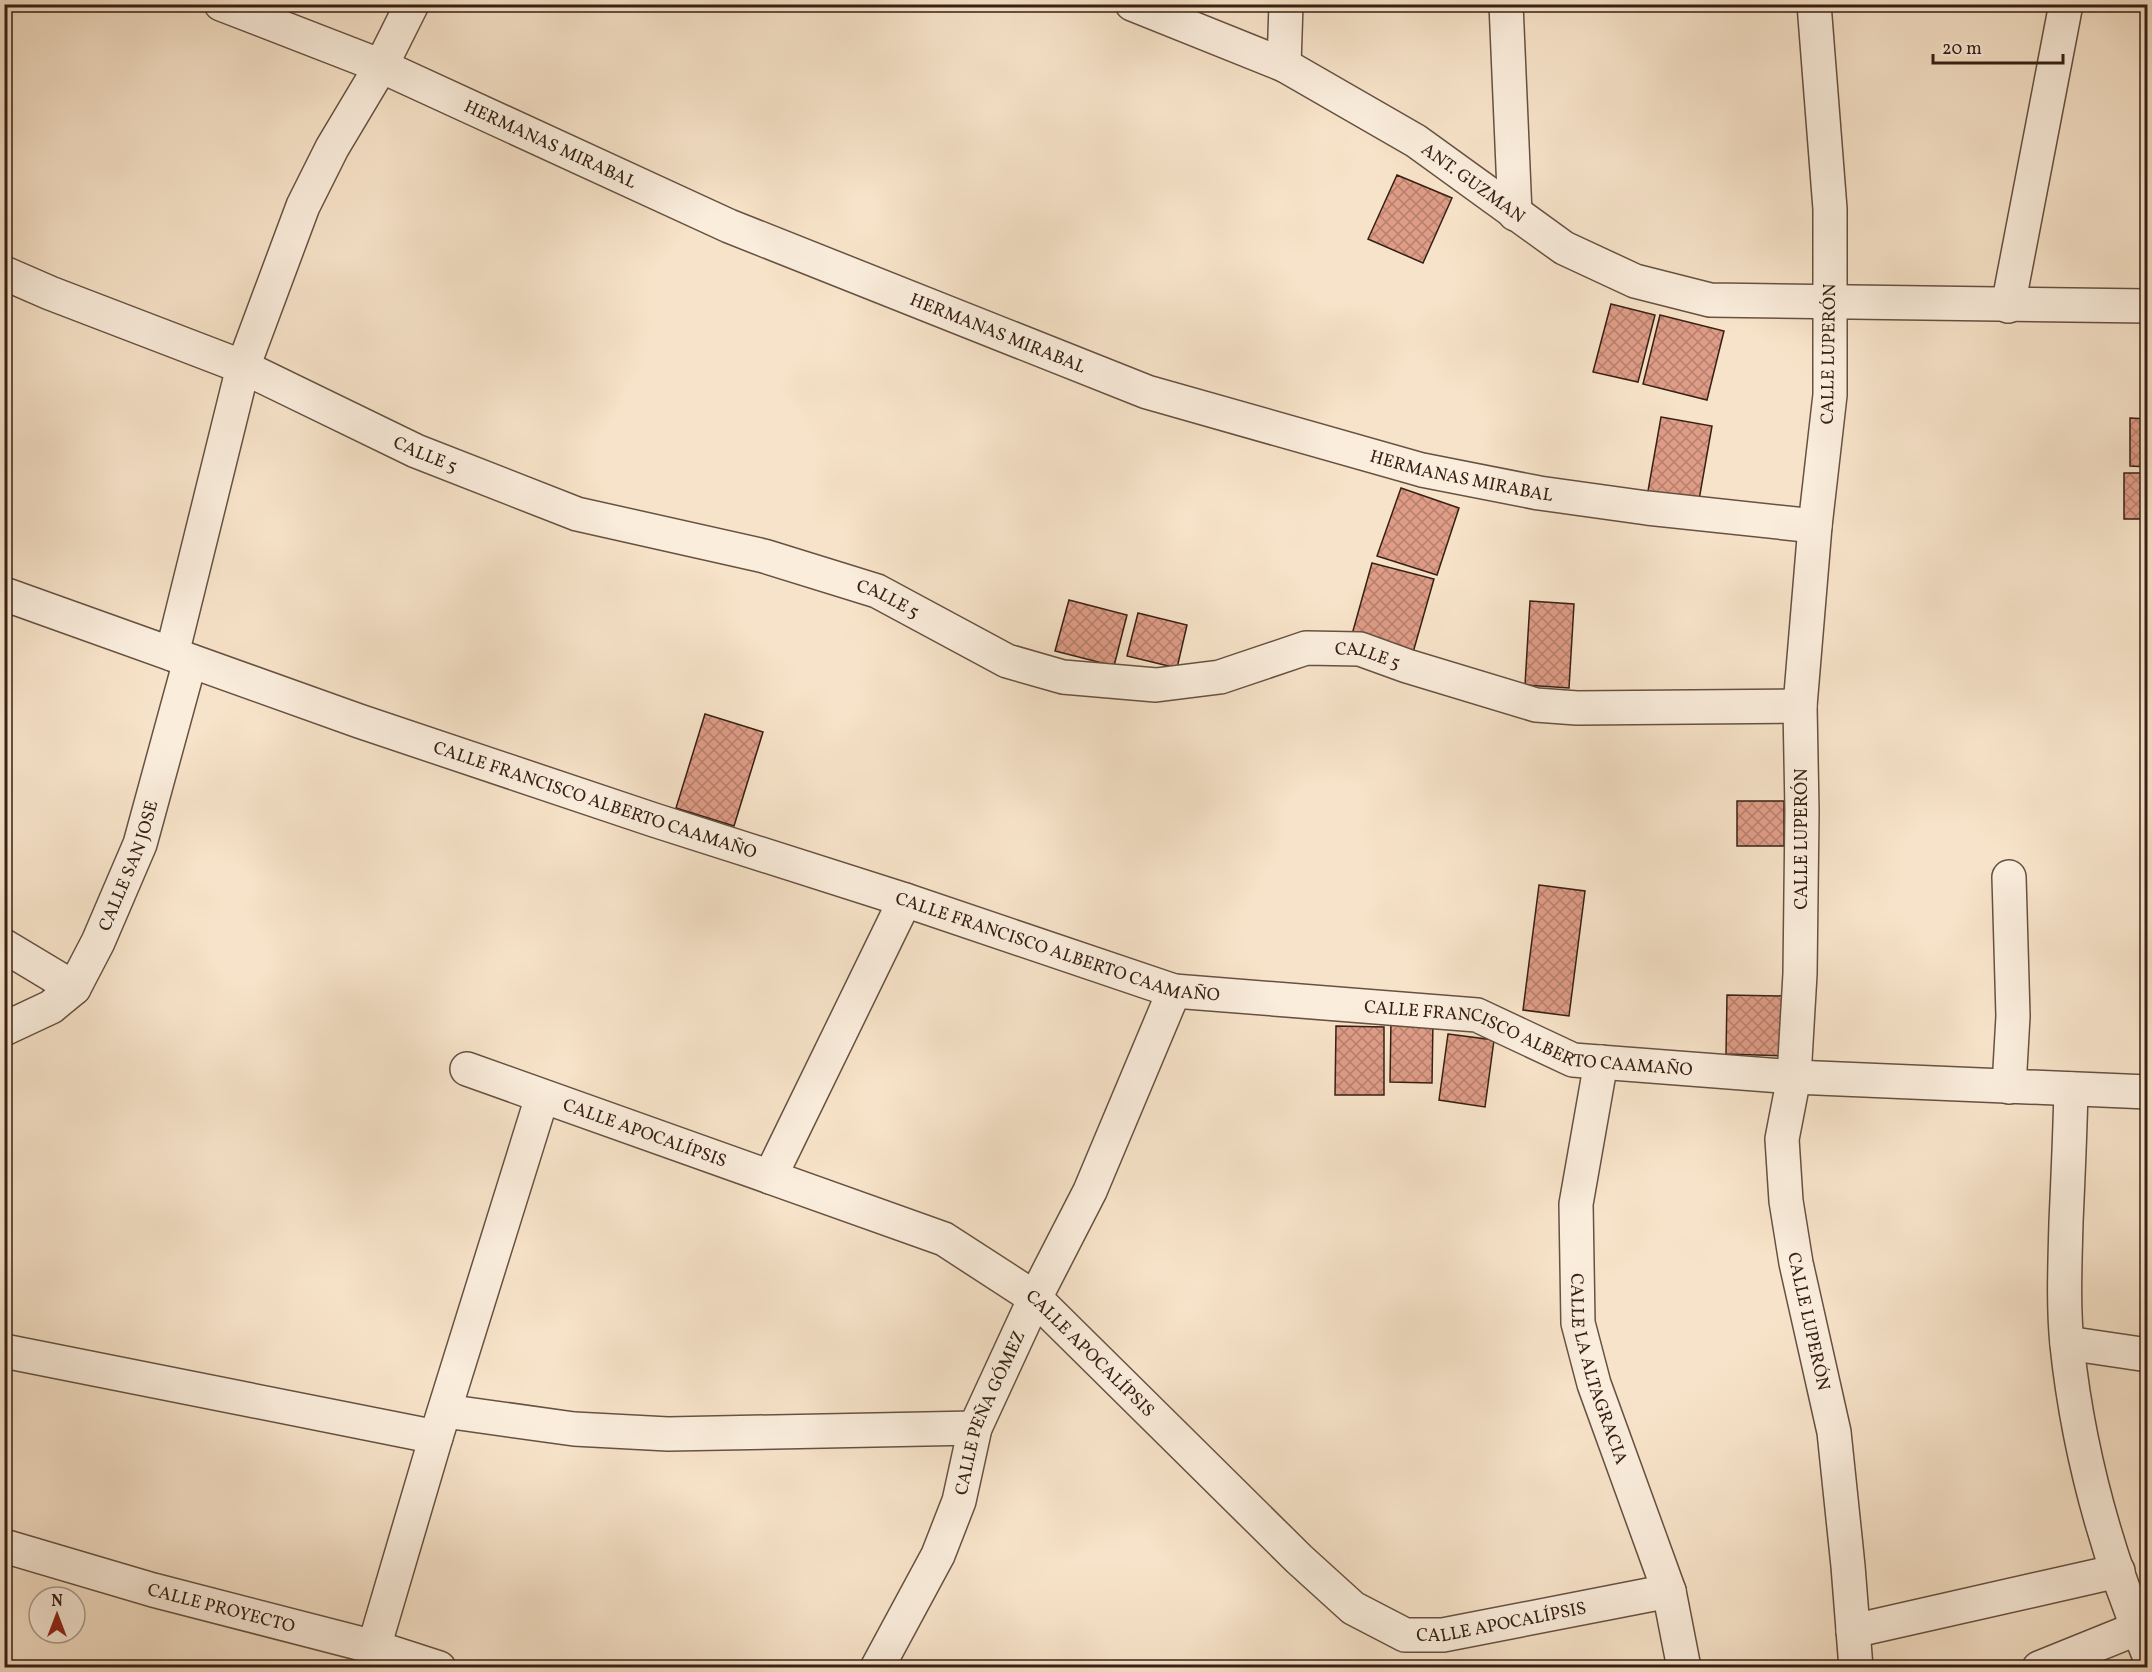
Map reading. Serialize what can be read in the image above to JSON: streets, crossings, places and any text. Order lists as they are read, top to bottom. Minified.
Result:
{"streets":{"street":["HERMANAS MIRABAL","ANT. GUZMAN","CALLE LUPERÓN","CALLE 5","CALLE FRANCISCO ALBERTO CAAMAÑO","CALLE SAN JOSE","CALLE APOCALÍPSIS","CALLE LA ALTAGRACIA","CALLE PEÑA GÓMEZ","CALLE PROYECTO"]},"crossings":[["HERMANAS MIRABAL","CALLE LUPERÓN"],["HERMANAS MIRABAL","CALLE SAN JOSE"],["ANT. GUZMAN","CALLE LUPERÓN"],["CALLE LUPERÓN","CALLE 5"],["CALLE LUPERÓN","CALLE FRANCISCO ALBERTO CAAMAÑO"],["CALLE 5","CALLE SAN JOSE"],["CALLE FRANCISCO ALBERTO CAAMAÑO","CALLE SAN JOSE"],["CALLE FRANCISCO ALBERTO CAAMAÑO","CALLE LA ALTAGRACIA"],["CALLE FRANCISCO ALBERTO CAAMAÑO","CALLE PEÑA GÓMEZ"],["CALLE APOCALÍPSIS","CALLE LA ALTAGRACIA"],["CALLE APOCALÍPSIS","CALLE PEÑA GÓMEZ"]],"scale_bar":"20 m","north":"top"}
